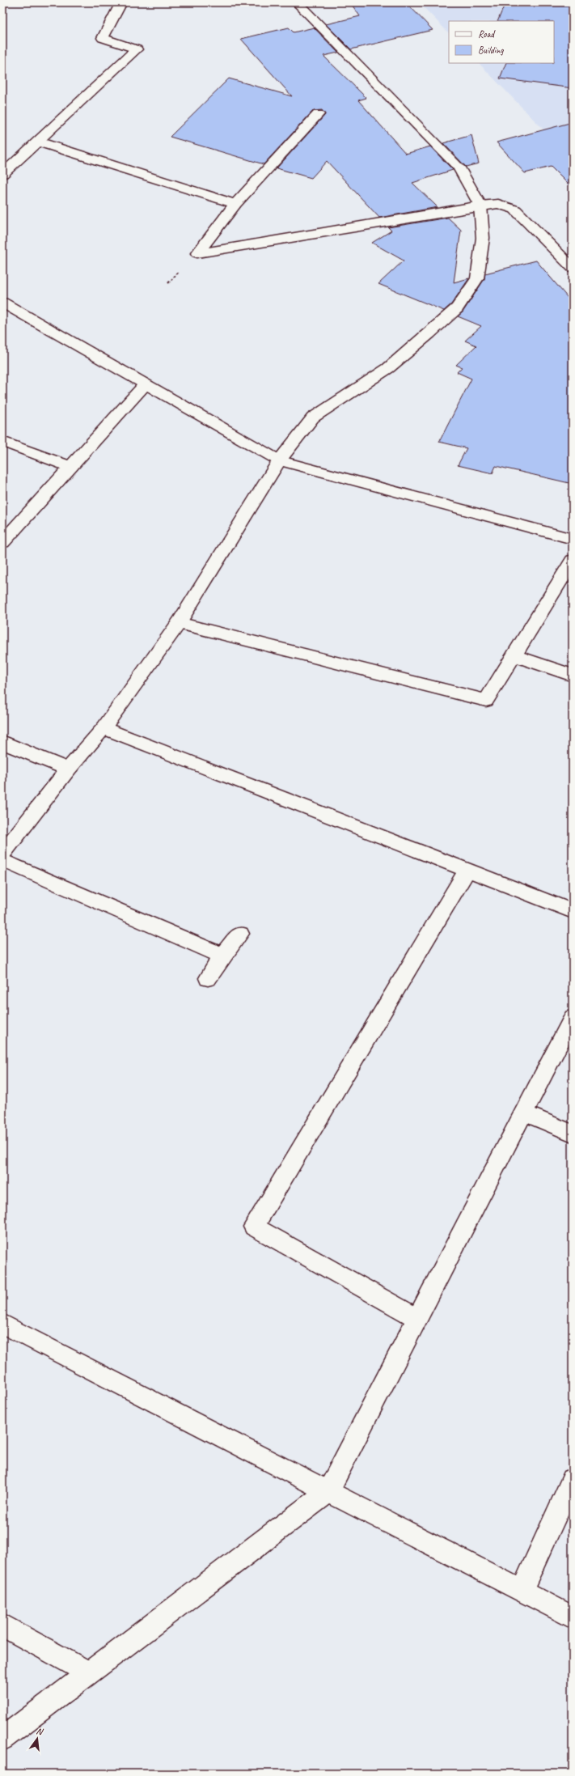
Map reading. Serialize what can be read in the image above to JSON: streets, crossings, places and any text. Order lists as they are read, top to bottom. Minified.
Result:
{"legend":["Road","Building"],"north":"top"}
